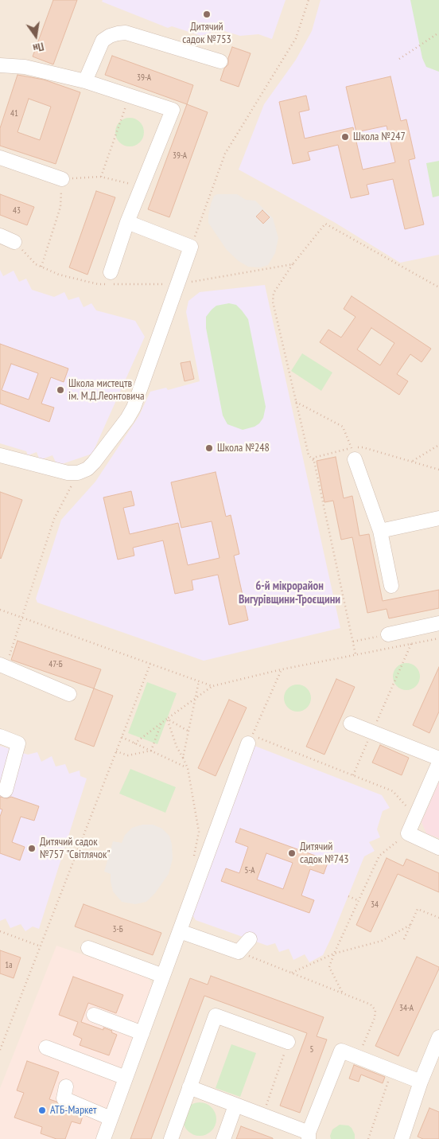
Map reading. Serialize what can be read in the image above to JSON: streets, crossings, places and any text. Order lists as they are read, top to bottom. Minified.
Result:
{"districts":["6-й мікрорайон Вигурівщини-Троєщини"],"places":["Дитячий садок №753","Школа №247","Школа мистецтв ім. М.Д.Леонтовича","Школа №248","Дитячий садок №757 \"Світлячок\"","Дитячий садок №743","АТБ-Маркет"],"house_numbers":["39-А","41","39-А","43","47-Б","5-А","34","3-Б","1а","34-А","5"],"north":"bottom"}
